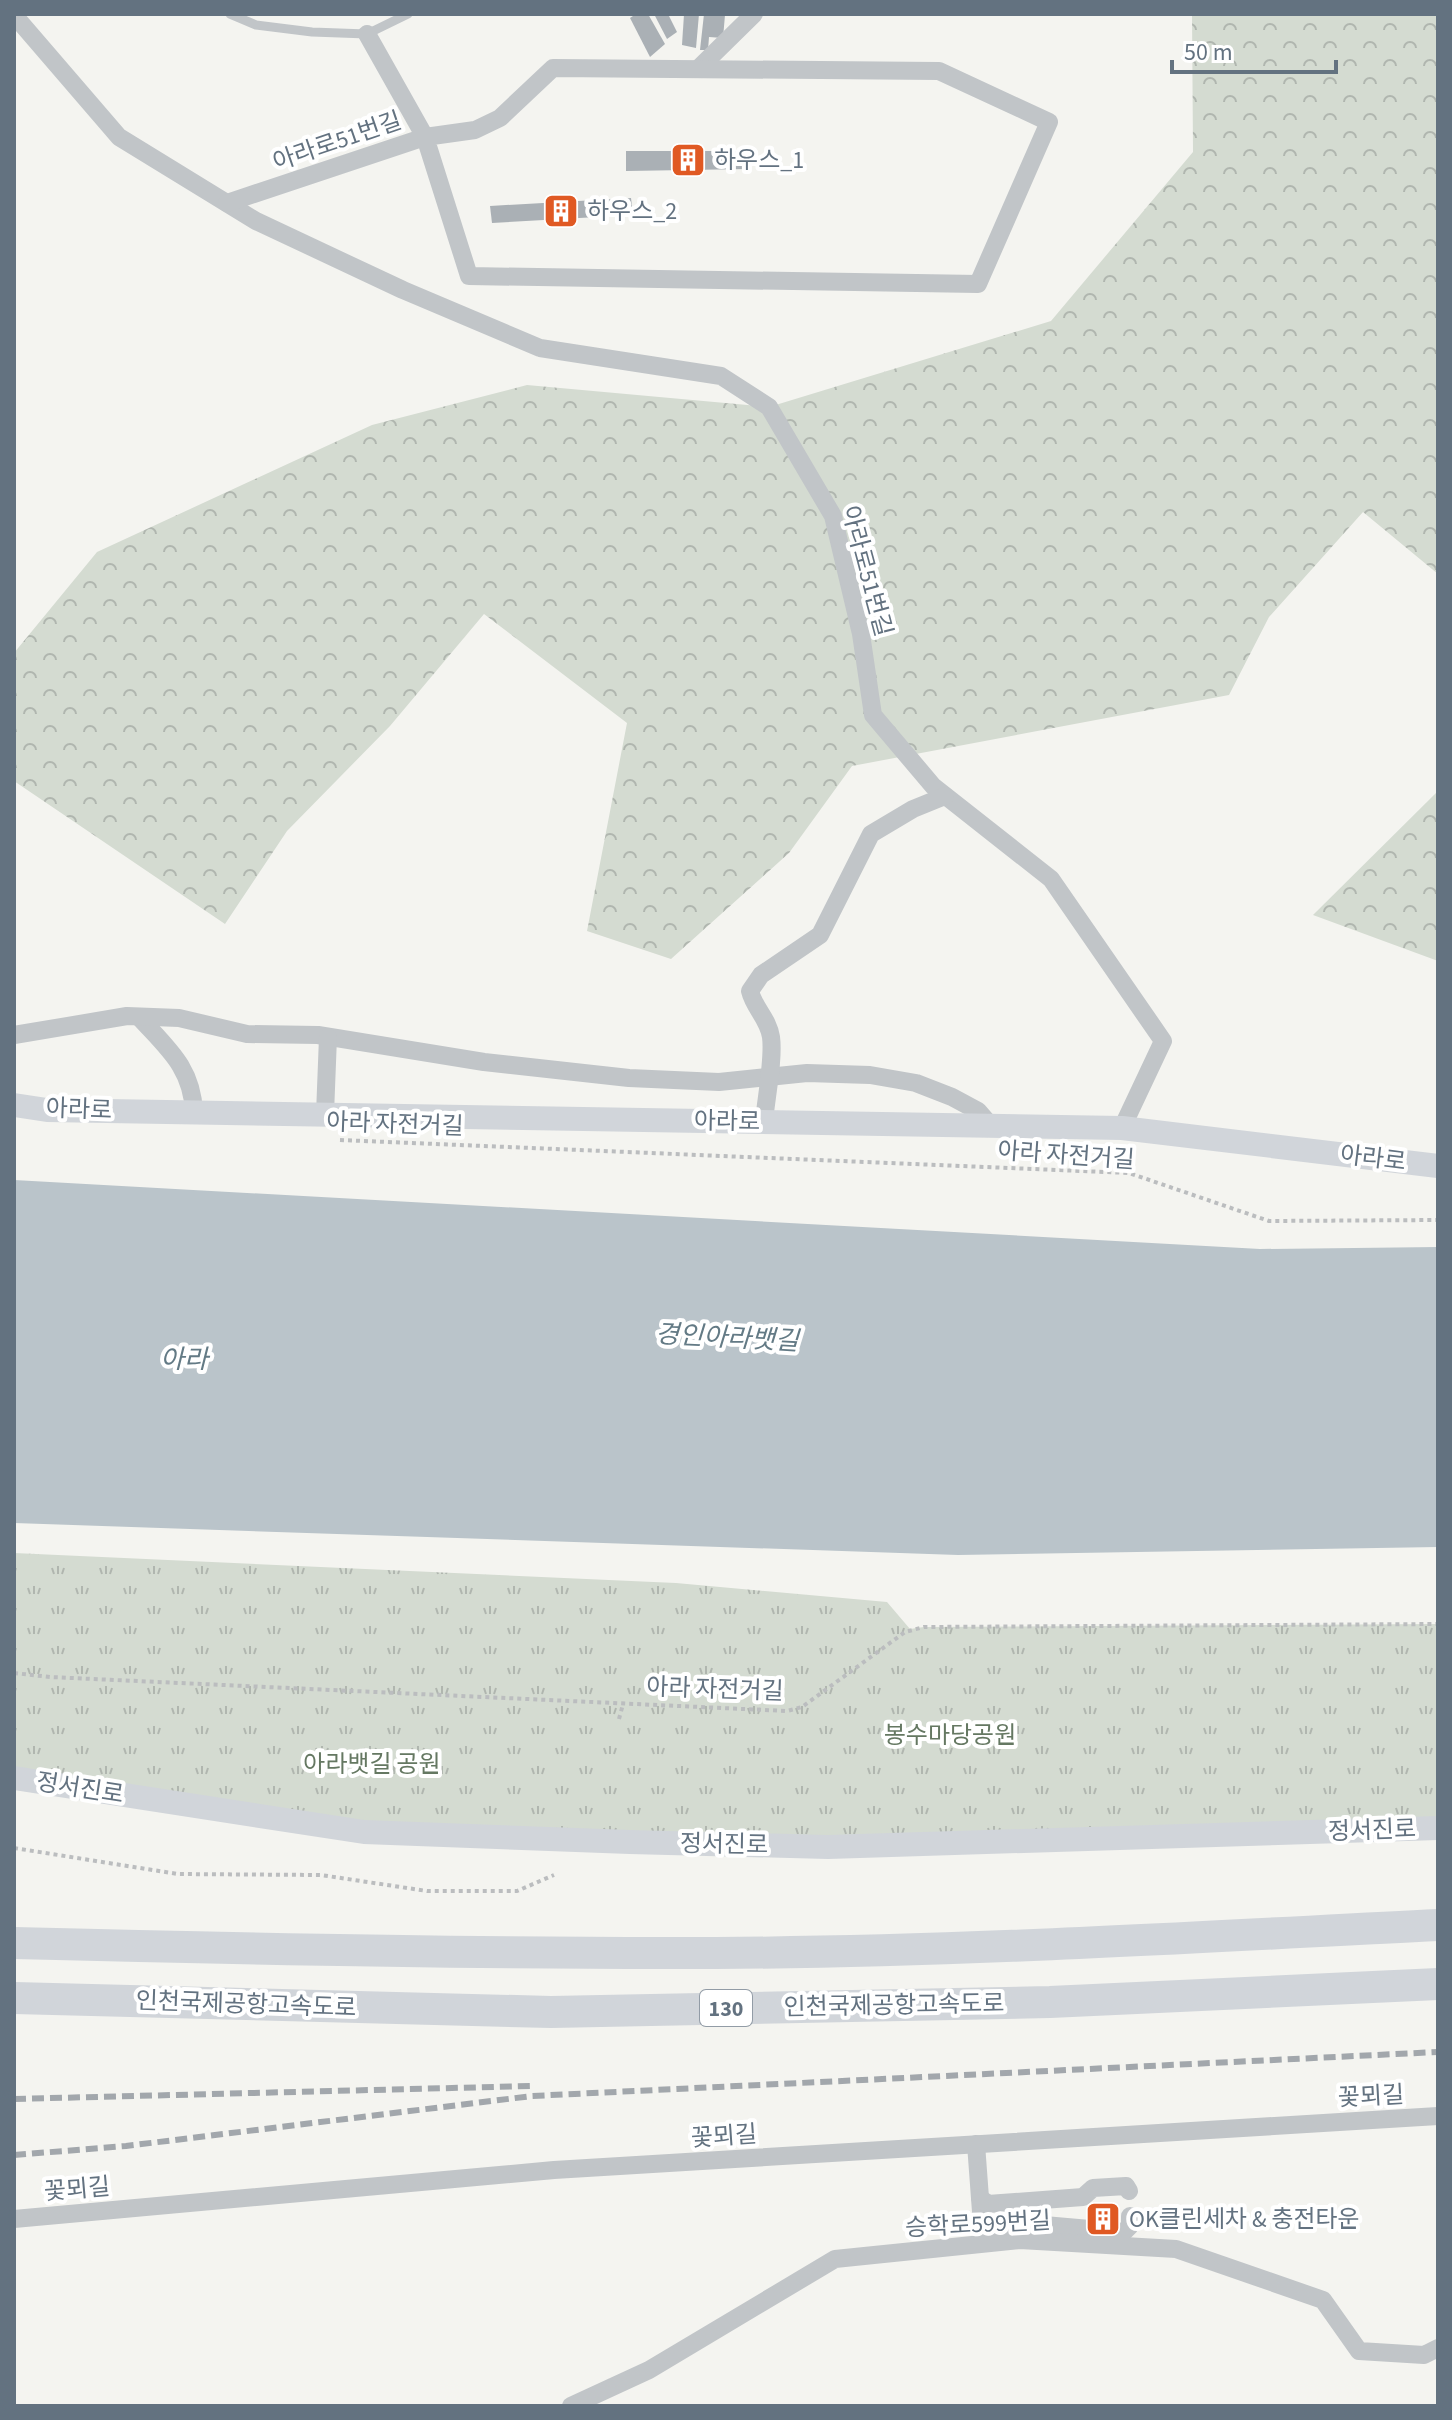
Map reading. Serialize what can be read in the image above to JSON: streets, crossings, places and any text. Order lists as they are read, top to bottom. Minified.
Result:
{"streets":{"highway":["인천국제공항고속도로","130"],"main road":["아라로","정서진로"],"street":["아라로51번길","꽃뫼길","승학로599번길"],"path":["아라 자전거길"]},"crossings":[["아라로51번길","아라로"]],"water":["경인아라뱃길","아라"],"parks":["봉수마당공원","아라뱃길 공원"],"places":{"building":["하우스_1","하우스_2","OK클린세차 & 충전타운"]},"scale_bar":"50 m"}
